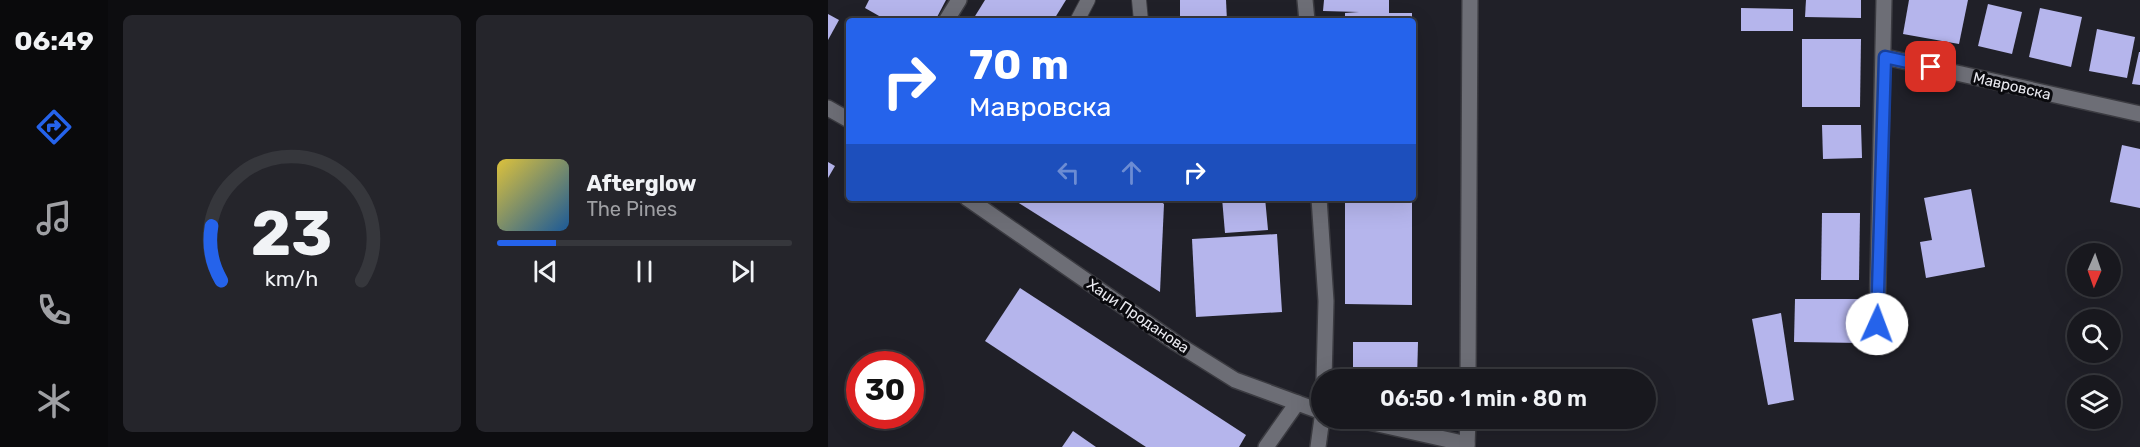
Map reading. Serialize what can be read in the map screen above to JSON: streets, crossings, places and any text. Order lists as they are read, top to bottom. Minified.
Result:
{"streets":{"street":["Мавровска","Хаџи Проданова"]},"north":"bottom","page":{"tabs":"06:49","turn":["70 m","Мавровска"],"song":["Afterglow","The Pines"],"limit":"30","trip":"06:50 · 1 min · 80 m","gauge":["23","km/h"]}}
